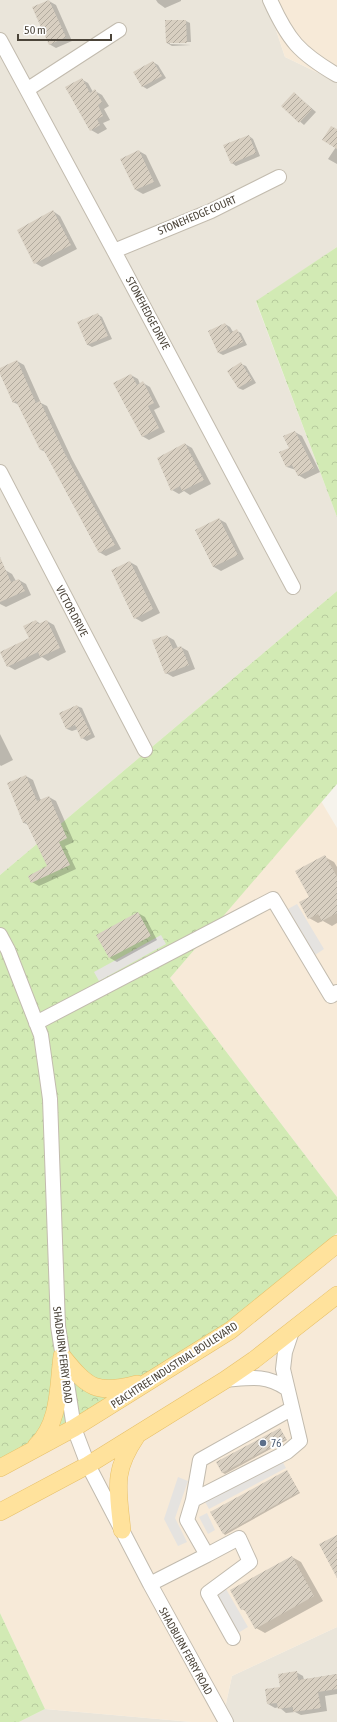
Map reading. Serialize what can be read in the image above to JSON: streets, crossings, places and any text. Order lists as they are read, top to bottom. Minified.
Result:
{"streets":{"main road":["PEACHTREE INDUSTRIAL BOULEVARD"],"street":["STONEHEDGE COURT","STONEHEDGE DRIVE","VICTOR DRIVE","SHADBURN FERRY ROAD"]},"crossings":[["STONEHEDGE COURT","STONEHEDGE DRIVE"],["SHADBURN FERRY ROAD","PEACHTREE INDUSTRIAL BOULEVARD"]],"places":["76"],"scale_bar":"50 m"}
